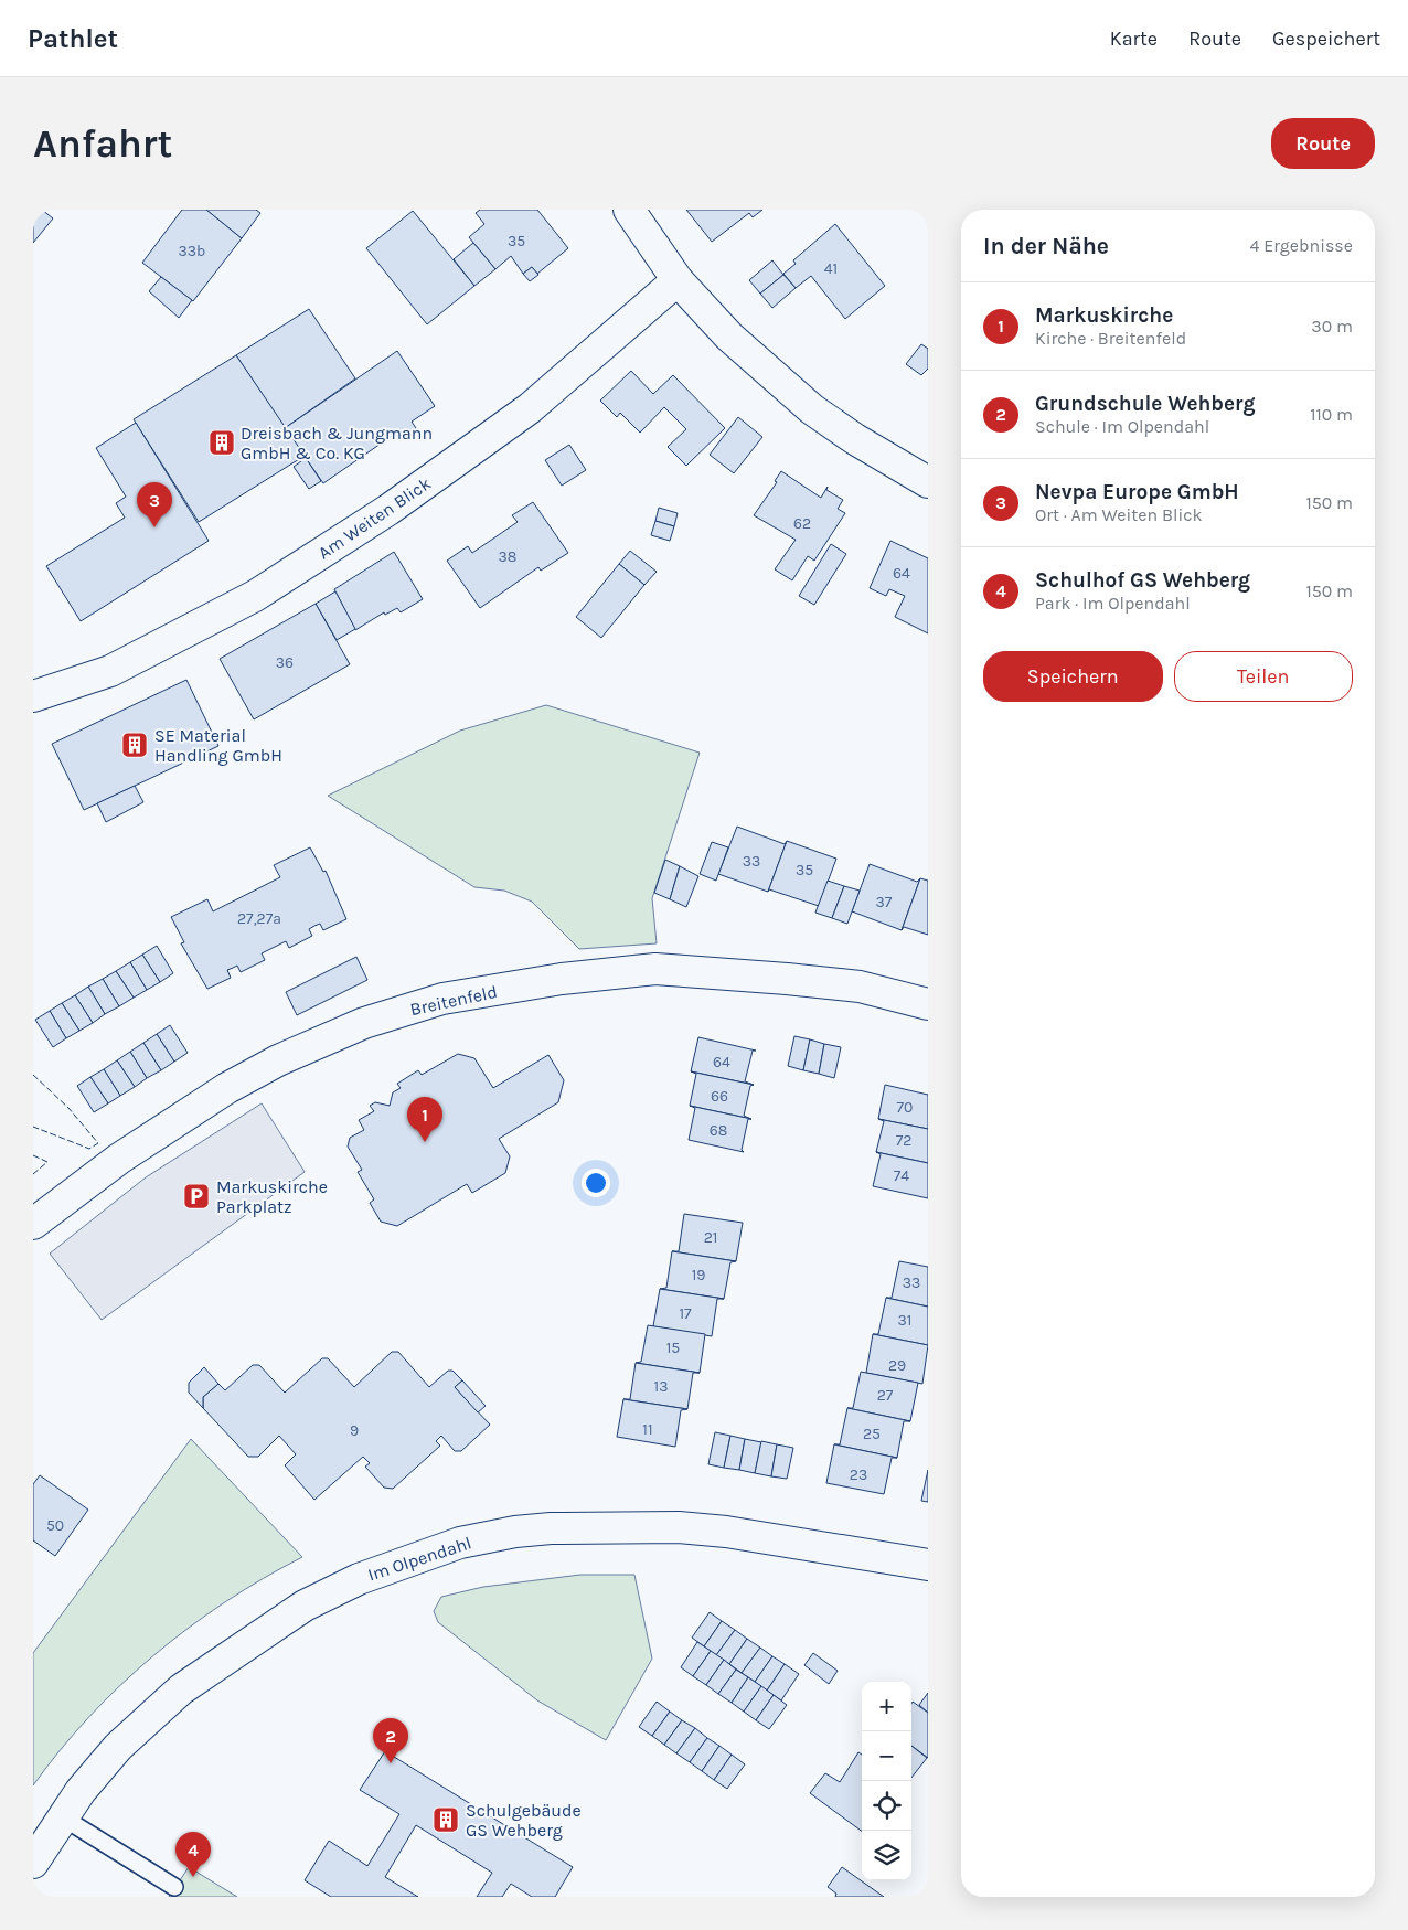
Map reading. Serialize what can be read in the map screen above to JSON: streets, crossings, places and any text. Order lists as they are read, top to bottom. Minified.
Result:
{"streets":{"street":["Am Weiten Blick","Breitenfeld","Im Olpendahl"]},"places":{"building":["Dreisbach & Jungmann GmbH & Co. KG","SE Material Handling GmbH","Schulgebäude GS Wehberg"],"parking":["Markuskirche Parkplatz"]},"house_numbers":["35","33b","41","62","38","64","36","33","35","37","27,27a","64","66","70","68","72","74","21","19","33","17","31","15","29","13","27","11","9","25","23","50"],"page":{"header":"Pathlet","nav":["Karte","Route","Gespeichert"],"buttons":["Route",["Speichern","Teilen"]],"title":"Anfahrt","heading":["In der Nähe","4 Ergebnisse"],"list":[{"mark":"1","name":"Markuskirche","note":"Kirche · Breitenfeld","value":"30 m"},{"mark":"2","name":"Grundschule Wehberg","note":"Schule · Im Olpendahl","value":"110 m"},{"mark":"3","name":"Nevpa Europe GmbH","note":"Ort · Am Weiten Blick","value":"150 m"},{"mark":"4","name":"Schulhof GS Wehberg","note":"Park · Im Olpendahl","value":"150 m"}],"pins":["3","1","2","4"],"map_buttons":["+","−"]}}
